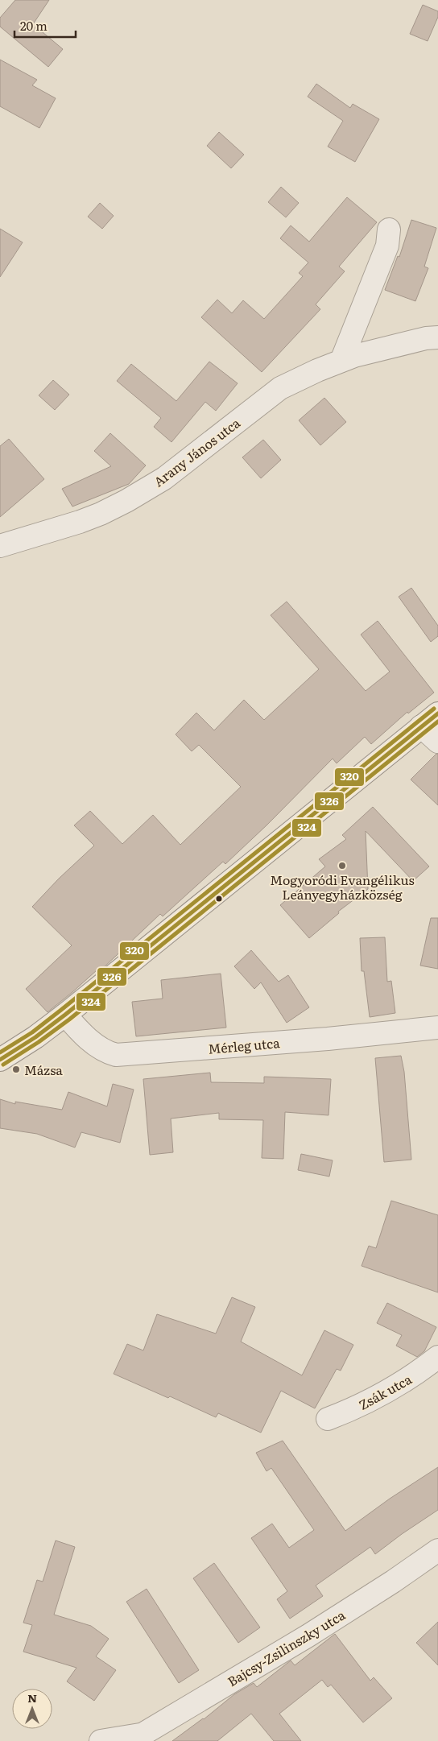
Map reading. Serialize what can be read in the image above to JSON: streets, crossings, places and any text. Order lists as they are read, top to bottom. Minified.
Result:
{"streets":{"street":["Arany János utca","Mérleg utca","Zsák utca","Bajcsy-Zsilinszky utca"]},"places":["Mogyoródi Evangélikus Leányegyházközség","Mázsa"],"lines":["transit line 320","transit line 326","transit line 324"],"scale_bar":"20 m","north":"top"}
